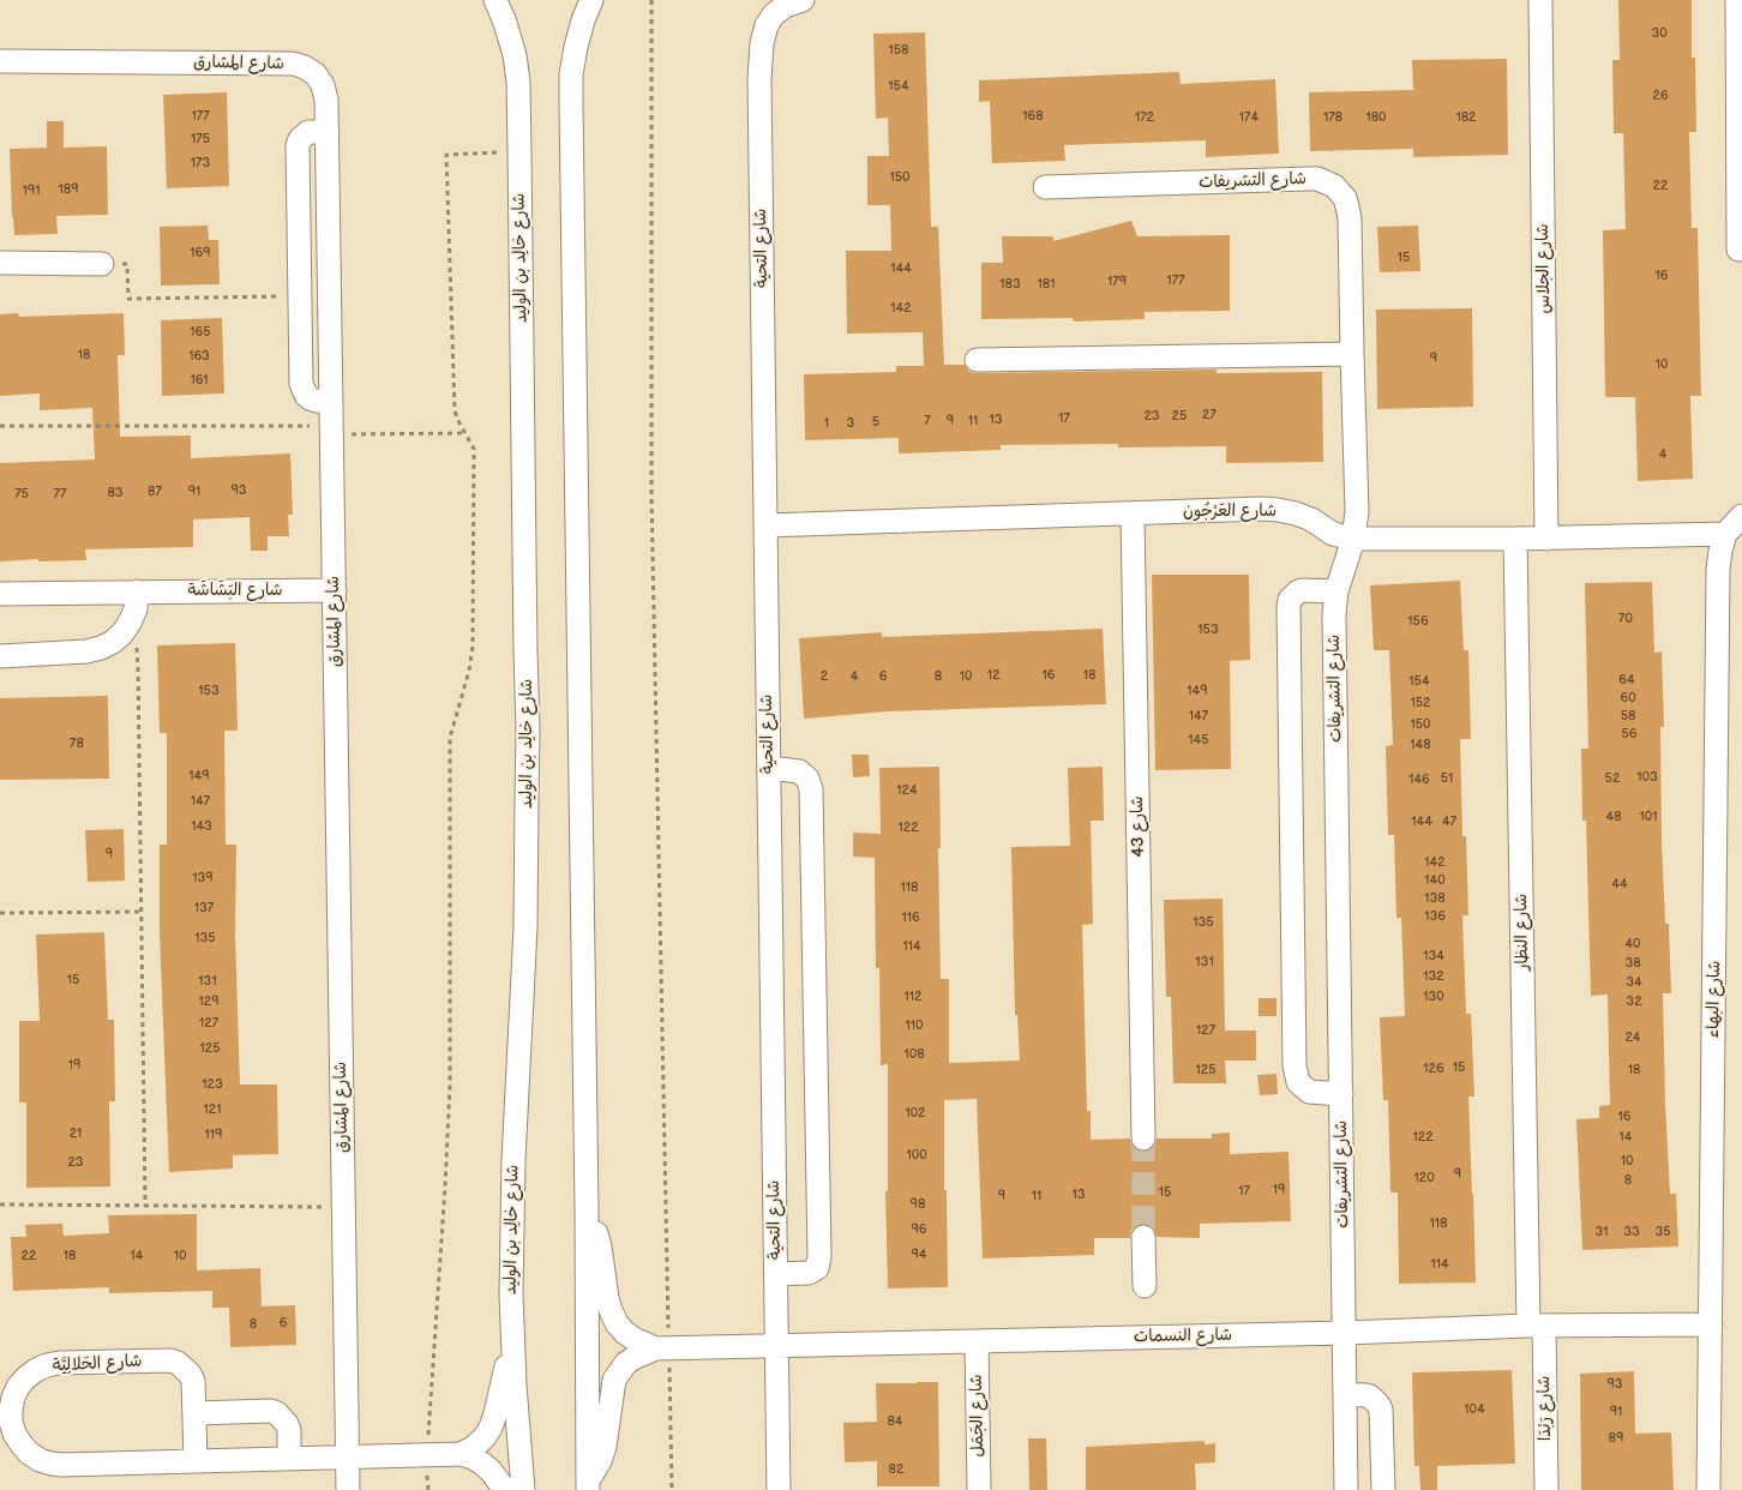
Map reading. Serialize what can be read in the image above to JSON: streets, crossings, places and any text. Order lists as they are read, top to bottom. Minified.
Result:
{"streets":{"street":["شارع المشارق","شارع التشريفات","شارع التحية","شارع خالِد بن الوليد","شارع الجلاس","شارع العَرْجُون","شارع البَشَاشَة","شارع 43","شارع النظار","شارع البهاء","شارع النسمات","شارع الحَلالِيَّة","شارع رَبْدَا","شارع الجَمَل"]},"crossings":[["شارع المشارق","شارع البَشَاشَة"],["شارع المشارق","شارع الحَلالِيَّة"],["شارع التشريفات","شارع العَرْجُون"],["شارع التشريفات","شارع النسمات"],["شارع التحية","شارع العَرْجُون"],["شارع التحية","شارع النسمات"],["شارع الجلاس","شارع العَرْجُون"],["شارع العَرْجُون","شارع 43"],["شارع العَرْجُون","شارع النظار"],["شارع العَرْجُون","شارع البهاء"],["شارع النظار","شارع النسمات"],["شارع النظار","شارع رَبْدَا"],["شارع البهاء","شارع النسمات"],["شارع النسمات","شارع رَبْدَا"],["شارع النسمات","شارع الجَمَل"]],"house_numbers":["30","158","154","26","177","168","172","174","178","180","182","175","173","150","22","189","191","169","15","144","16","177","179","183","181","142","165","18","163","9","10","161","27","23","25","17","13","7","9","11","5","1","3","4","93","87","91","83","75","77","70","156","153","12","16","18","2","4","6","8","10","64","154","153","149","60","152","147","58","150","56","145","78","148","149","103","51","52","146","124","147","48","101","144","47","143","122","9","142","139","140","44","118","138","137","136","116","135","135","40","114","134","131","38","132","15","131","34","112","130","129","32","127","110","127","24","125","108","19","15","126","125","18","123","121","102","16","21","119","122","14","100","10","23","9","120","8","19","17","15","13","9","11","98","118","96","31","33","35","94","22","18","14","10","114","6","8","93","104","91","84","89","82"]}
